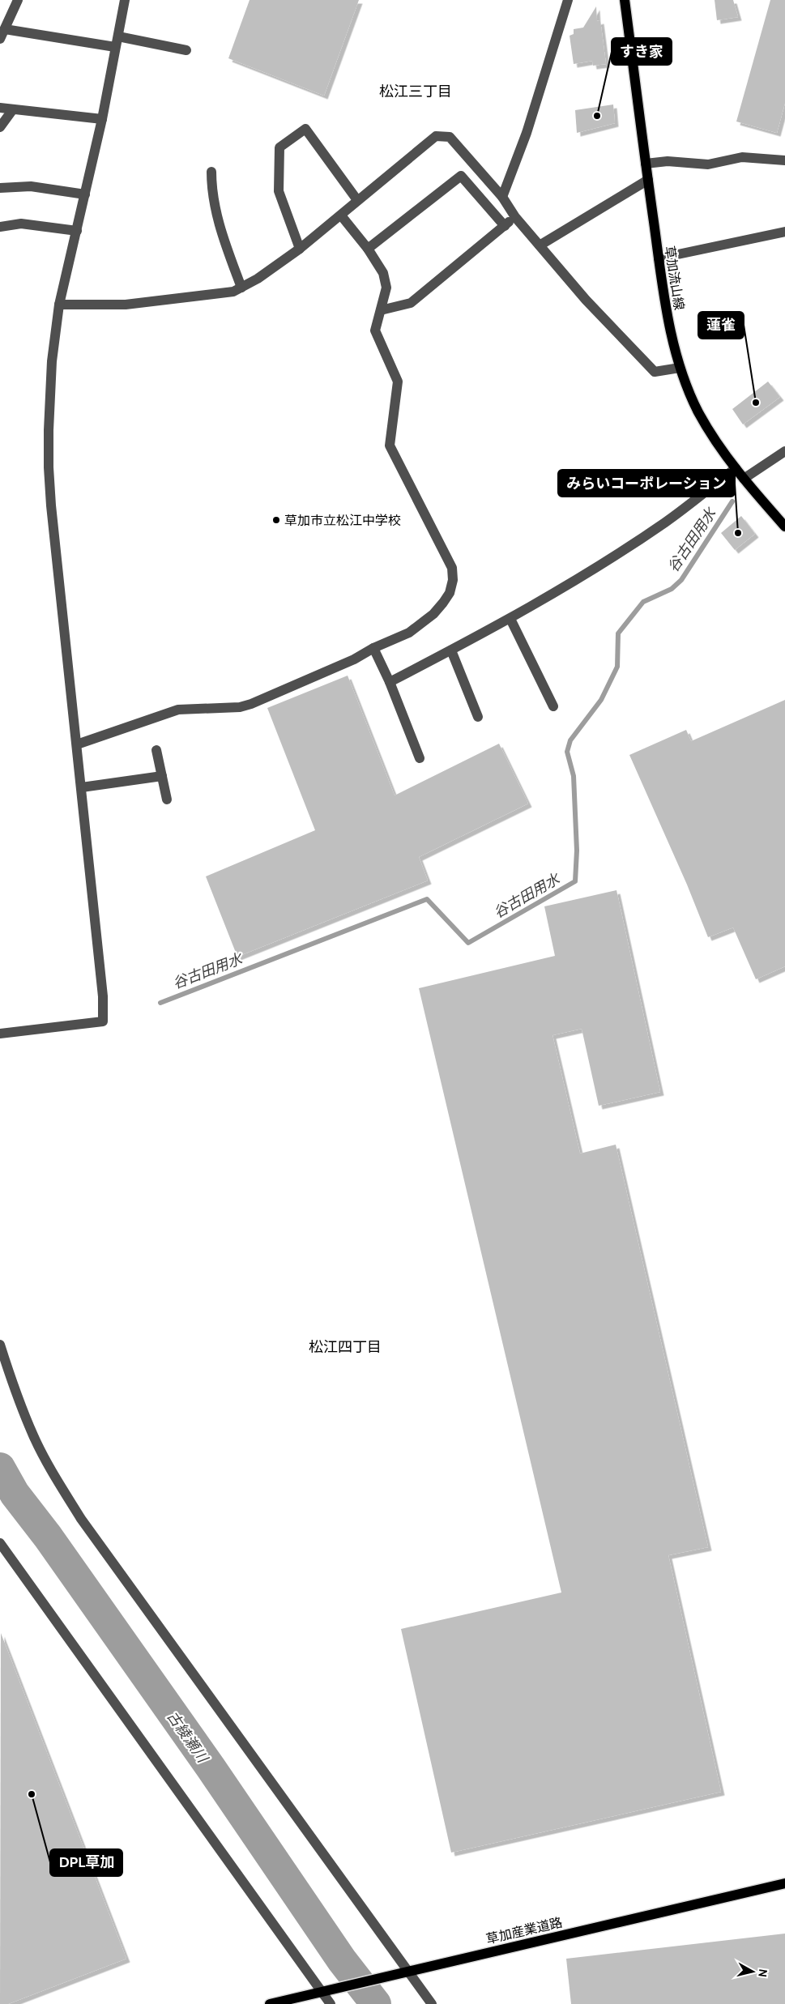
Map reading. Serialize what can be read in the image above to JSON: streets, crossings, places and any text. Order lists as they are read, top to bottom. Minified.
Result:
{"streets":{"main road":["草加流山線","草加産業道路"]},"districts":["松江三丁目","松江四丁目"],"water":["谷古田用水","古綾瀬川"],"places":["すき家","蓮雀","草加市立松江中学校","みらいコーポレーション","DPL草加"],"north":"right"}
